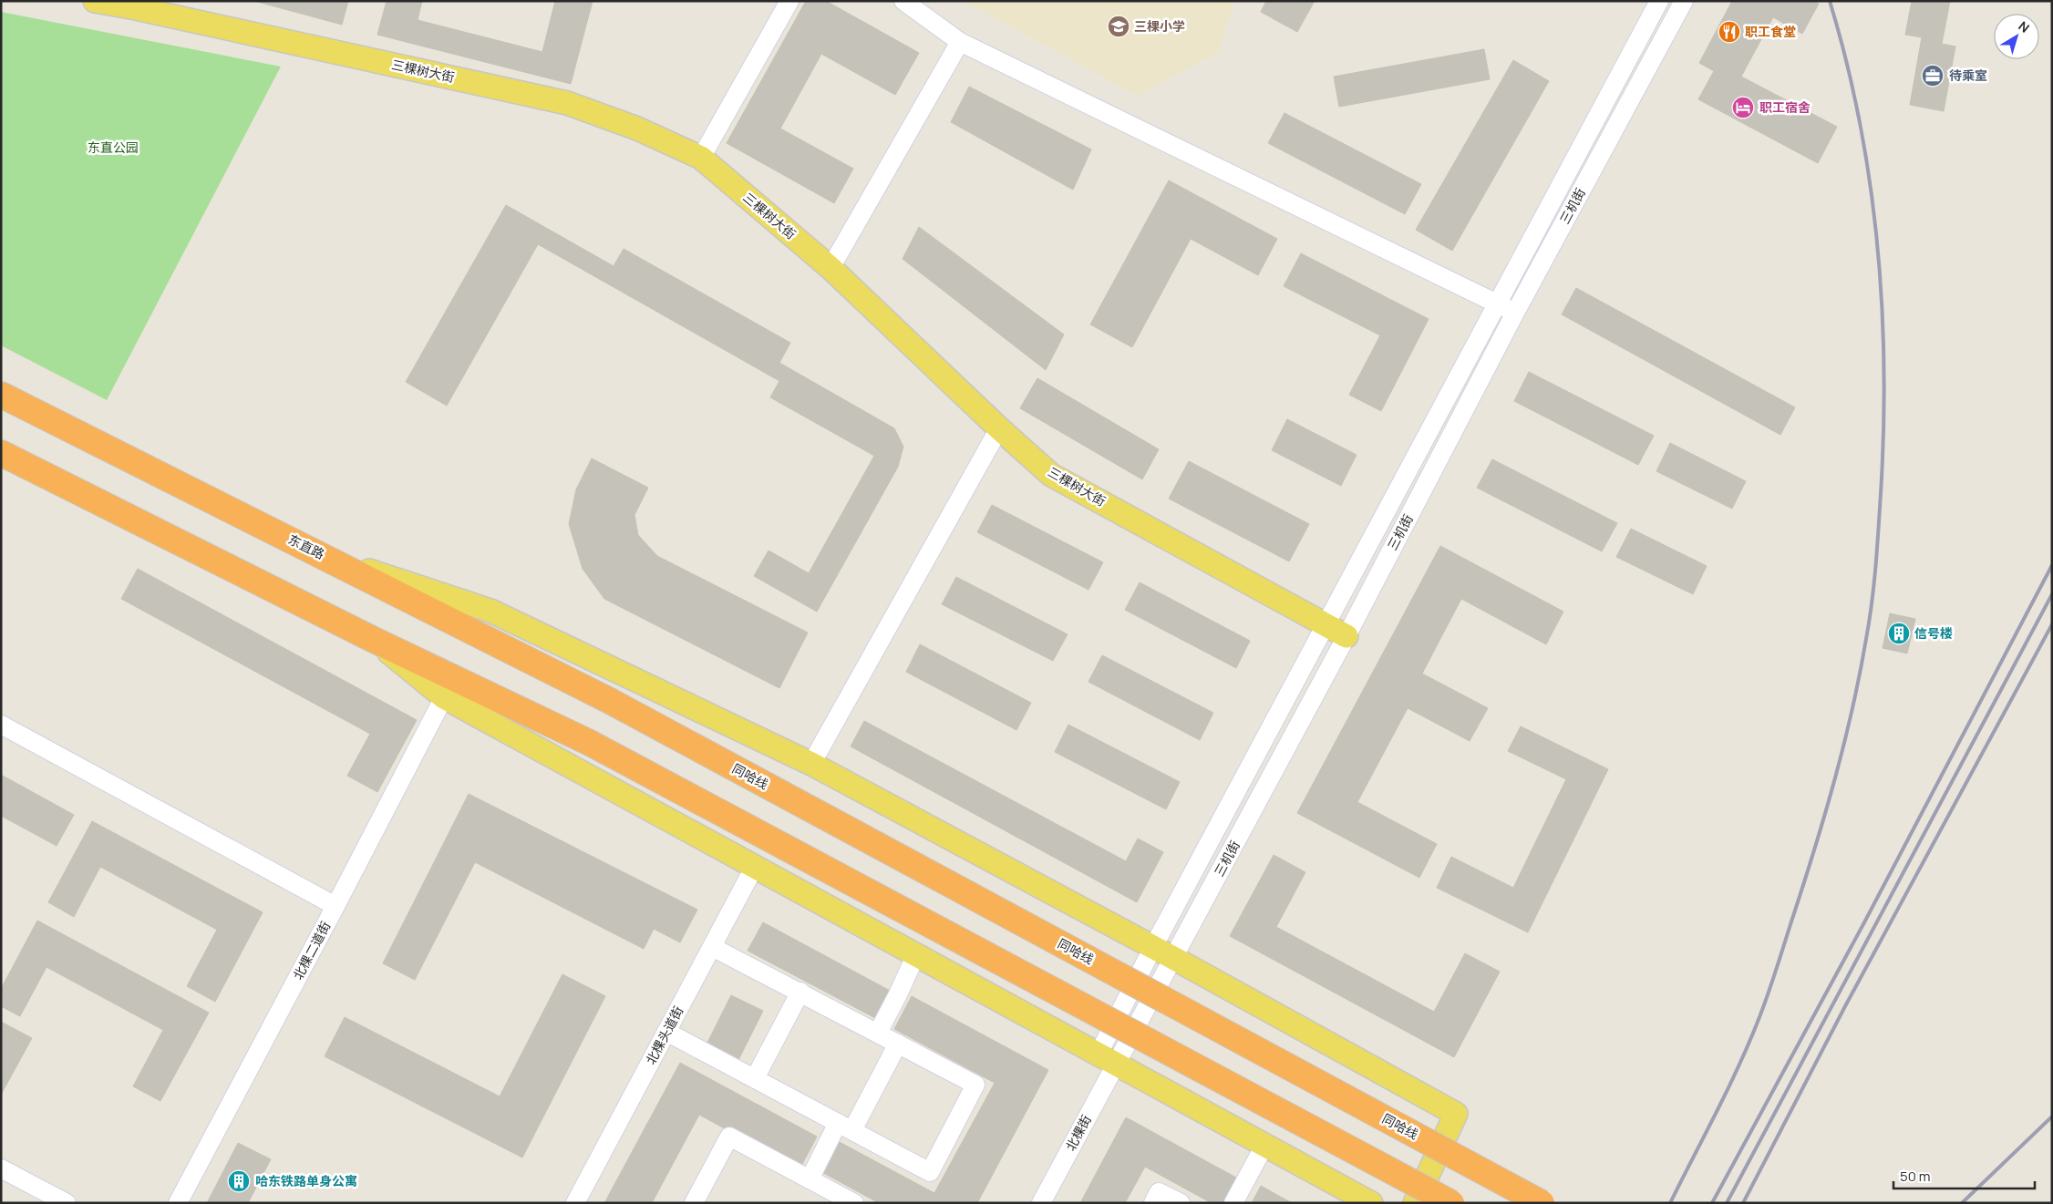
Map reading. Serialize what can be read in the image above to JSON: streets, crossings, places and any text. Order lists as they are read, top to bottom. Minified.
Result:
{"streets":{"highway":["东直路","同哈线"],"main road":["三棵树大街"],"street":["三机街","北棵二道街","北棵头道街","北棵街"]},"crossings":[["三棵树大街","三机街"],["三机街","北棵街"],["东直路","同哈线"]],"parks":["东直公园"],"places":{"school or university":["三棵小学"],"restaurant":["职工食堂"],"office":["待乘室"],"hotel":["职工宿舍"],"building":["信号楼","哈东铁路单身公寓"]},"scale_bar":"50 m","north":"top right"}
